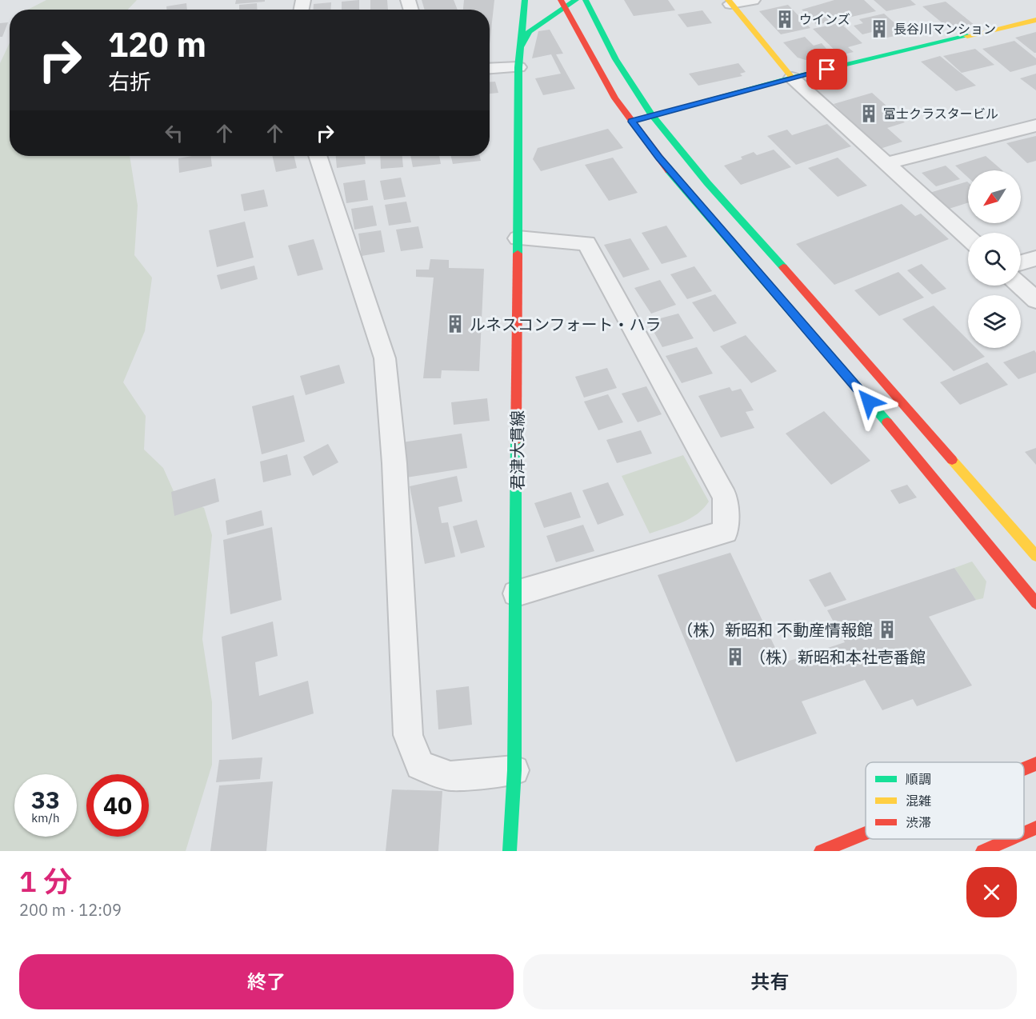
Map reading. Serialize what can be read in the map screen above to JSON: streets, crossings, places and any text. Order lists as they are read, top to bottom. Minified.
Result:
{"streets":{"street":["君津大貫線"]},"places":{"building":["ウインズ","長谷川マンション","富士クラスタービル","ルネスコンフォート・ハラ","（株）新昭和 不動産情報館","（株）新昭和本社壱番館"]},"legend":["順調","混雑","渋滞"],"north":"bottom left","page":{"turn":["120 m","右折"],"speed":"33 km/h","limit":"40","heading":["1 分","200 m · 12:09"],"buttons":["終了","共有"]}}
